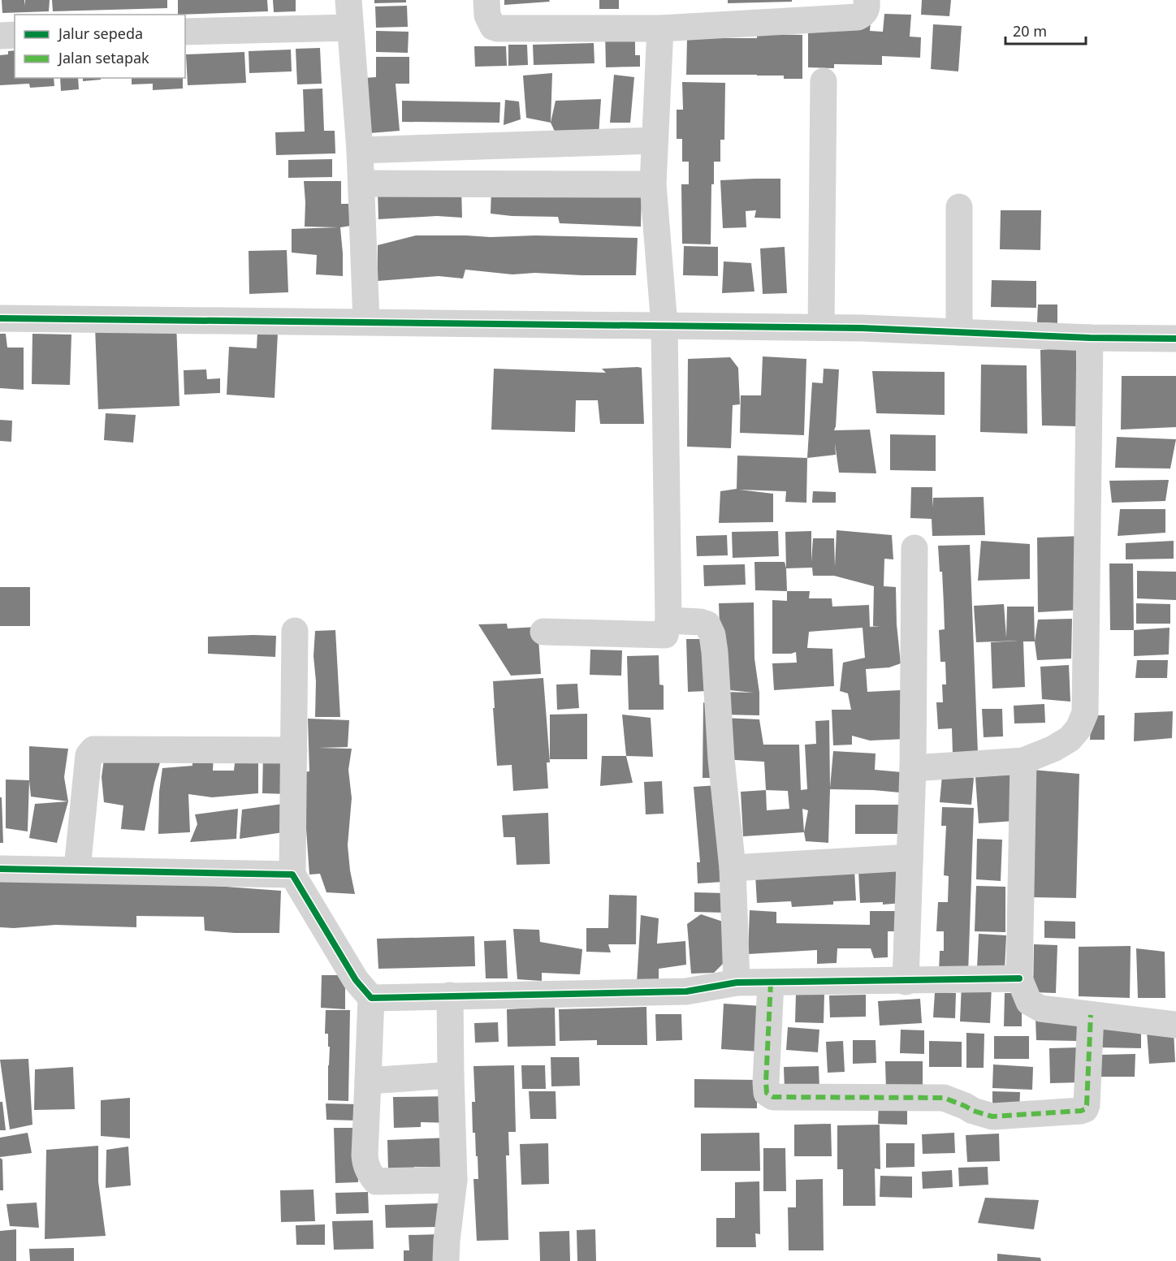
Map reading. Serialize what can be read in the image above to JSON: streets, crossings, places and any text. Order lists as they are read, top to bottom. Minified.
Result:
{"legend":["Jalur sepeda","Jalan setapak"],"scale_bar":"20 m"}
